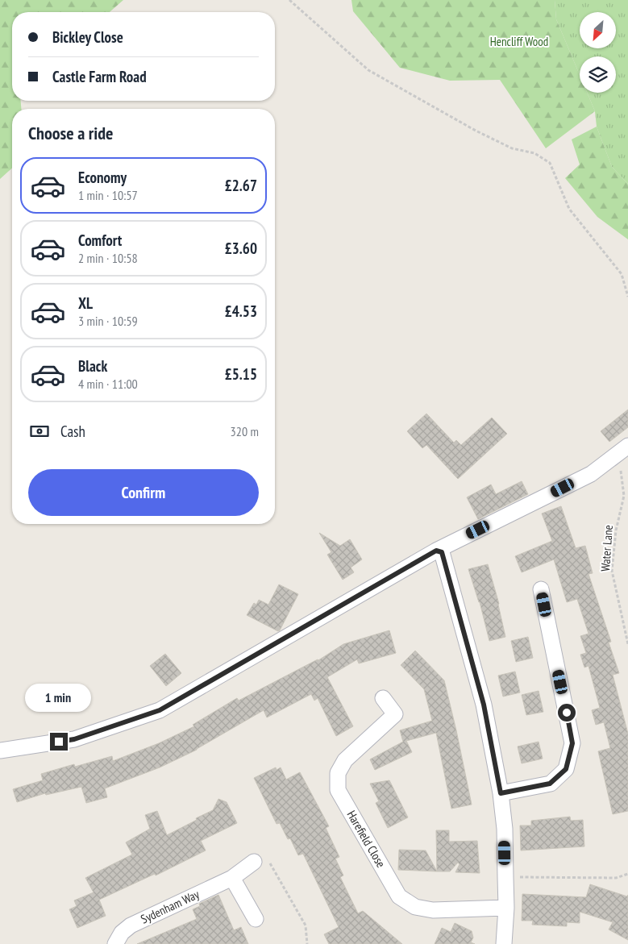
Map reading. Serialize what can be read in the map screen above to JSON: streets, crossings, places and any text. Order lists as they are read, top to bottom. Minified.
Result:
{"streets":{"street":["Harefield Close","Sydenham Way"],"path":["Water Lane"]},"parks":["Hencliff Wood"],"north":"bottom left","page":{"banner":["Bickley Close","Castle Farm Road"],"heading":"Choose a ride","list":[{"name":"Economy","note":"1 min · 10:57","value":"£2.67"},{"name":"Comfort","note":"2 min · 10:58","value":"£3.60"},{"name":"XL","note":"3 min · 10:59","value":"£4.53"},{"name":"Black","note":"4 min · 11:00","value":"£5.15"}],"pay":["Cash","320 m"],"buttons":"Confirm","bubble":"1 min"}}
